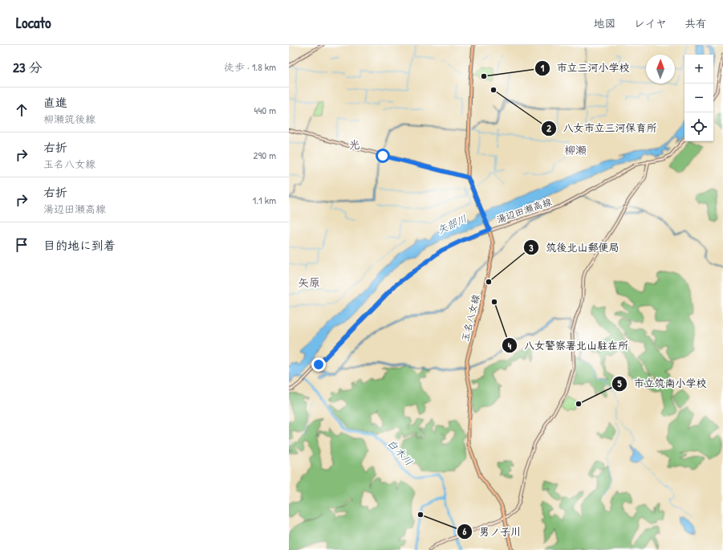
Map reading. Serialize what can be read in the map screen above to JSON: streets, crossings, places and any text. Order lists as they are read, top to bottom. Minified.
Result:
{"streets":{"main road":["湯辺田瀬高線","玉名八女線"]},"crossings":[["湯辺田瀬高線","玉名八女線"]],"districts":["光","柳瀬","矢原"],"water":["矢部川","白木川"],"places":["市立三河小学校","八女市立三河保育所","筑後北山郵便局","八女警察署北山駐在所","市立筑南小学校","男ノ子川"],"north":"top","page":{"header":"Locato","nav":["地図","レイヤ","共有"],"heading":["23 分","徒歩 · 1.8 km"],"map_buttons":["+","−"],"list":[["直進","柳瀬筑後線","440 m"],["右折","玉名八女線","290 m"],["右折","湯辺田瀬高線","1.1 km"],"目的地に到着"]}}
